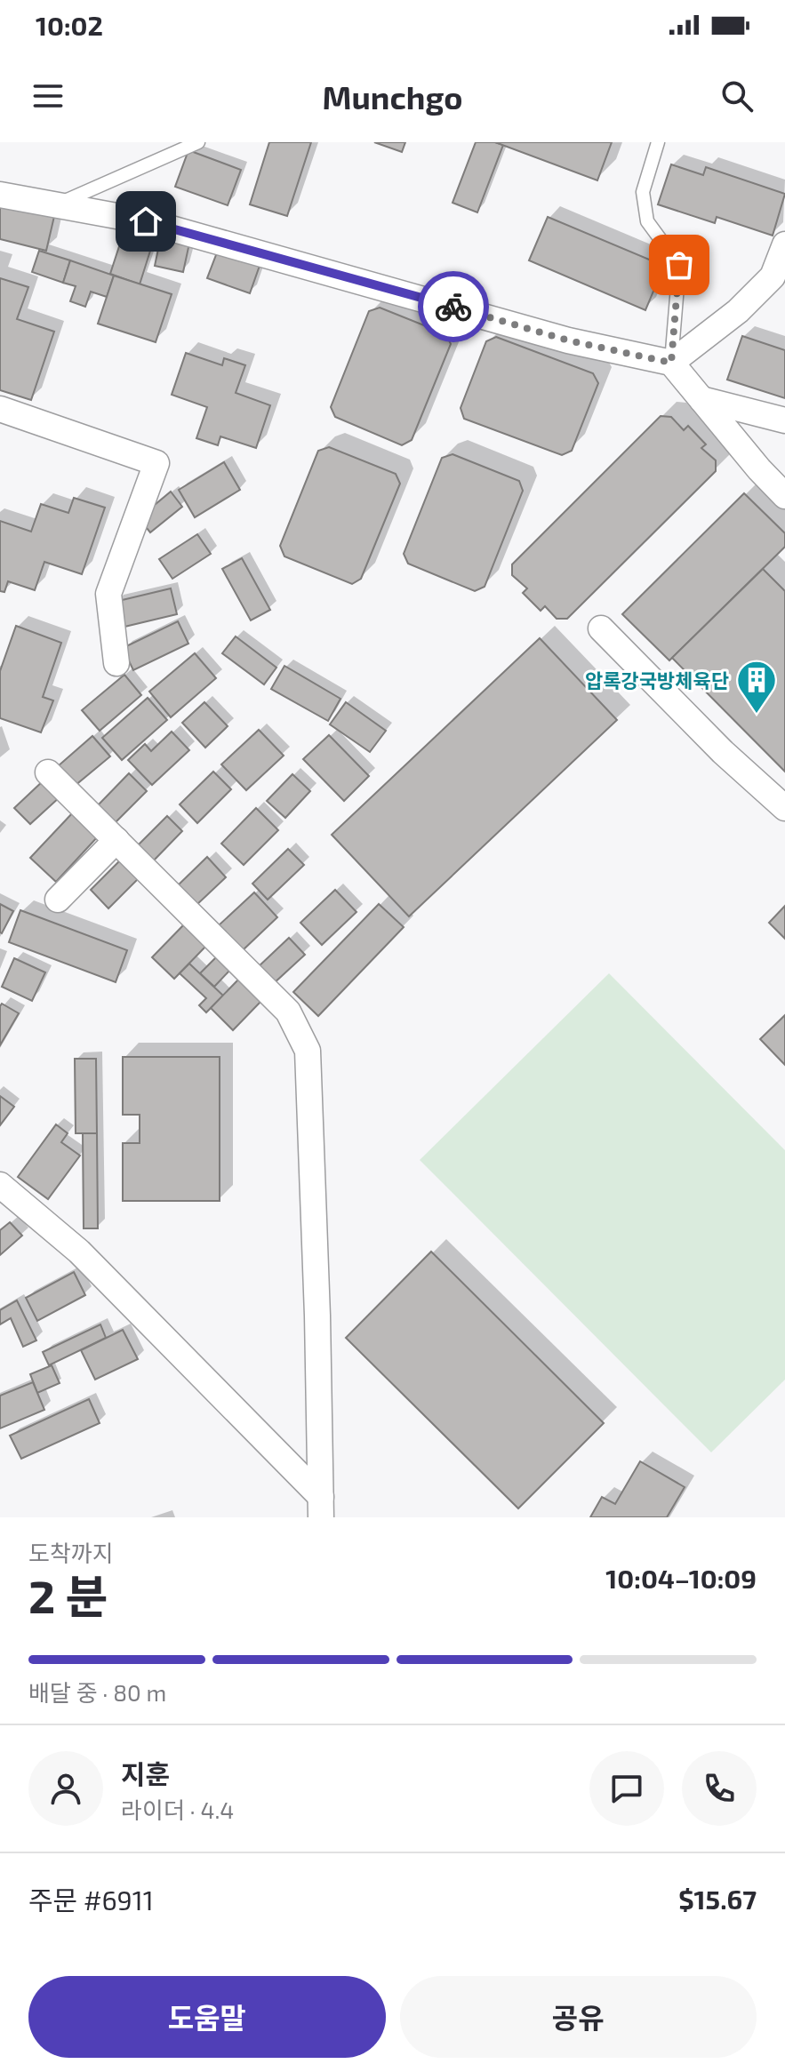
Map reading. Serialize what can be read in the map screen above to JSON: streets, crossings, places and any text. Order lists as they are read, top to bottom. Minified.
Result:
{"places":{"building":["압록강국방체육단"]},"page":{"status":"10:02","header":"Munchgo","heading":["2 분","도착까지","10:04–10:09"],"panel":["지훈","라이더 · 4.4","주문 #6911","$15.67"],"bar":"배달 중 · 80 m","buttons":["도움말","공유"]}}
